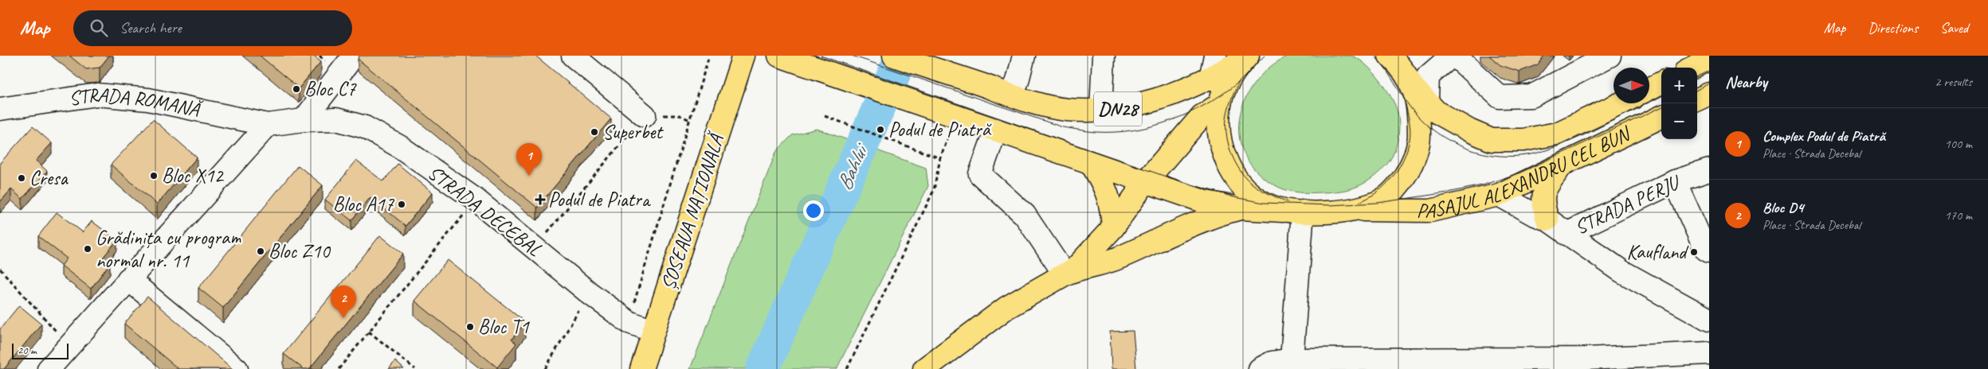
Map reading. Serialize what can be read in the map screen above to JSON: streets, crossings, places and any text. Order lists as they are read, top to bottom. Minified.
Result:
{"streets":{"main road":["DN28","PASAJUL ALEXANDRU CEL BUN","ȘOSEAUA NAȚIONALĂ"],"street":["STRADA ROMANĂ","STRADA PERJU","STRADA DECEBAL"]},"crossings":[["STRADA ROMANĂ","STRADA DECEBAL"],["DN28","PASAJUL ALEXANDRU CEL BUN"],["STRADA DECEBAL","ȘOSEAUA NAȚIONALĂ"]],"water":["Bahlui"],"places":{"other":["Bloc C7","Podul de Piatră","Superbet","Bloc X12","Cresa","Bloc A17","Grădinița cu program normal nr. 11","Bloc Z10","Kaufland","Bloc T1"],"health":["Podul de Piatra"]},"scale_bar":"20 m","north":"right","page":{"header":"Map","search":"Search here","nav":["Map","Directions","Saved"],"heading":["Nearby","2 results"],"map_buttons":["+","−"],"list":[{"mark":"1","name":"Complex Podul de Piatră","note":"Place · Strada Decebal","value":"100 m"},{"mark":"2","name":"Bloc D4","note":"Place · Strada Decebal","value":"170 m"}],"pins":["1","2"],"scale":"20 m"}}
